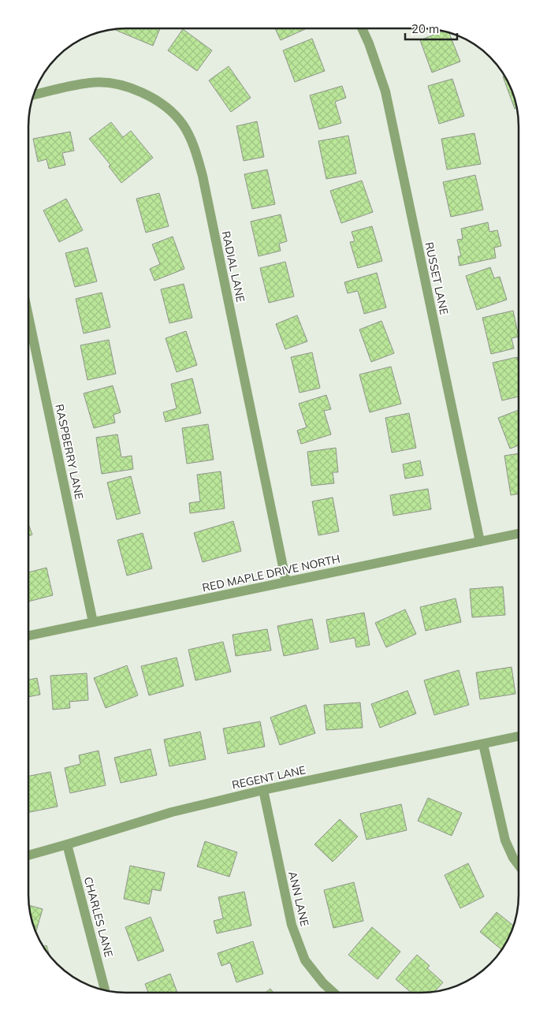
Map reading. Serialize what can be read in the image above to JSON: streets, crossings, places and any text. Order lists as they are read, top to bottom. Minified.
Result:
{"streets":{"street":["RADIAL LANE","RUSSET LANE","RASPBERRY LANE","RED MAPLE DRIVE NORTH","REGENT LANE","ANN LANE","CHARLES LANE"]},"crossings":[["RADIAL LANE","RED MAPLE DRIVE NORTH"],["RUSSET LANE","RED MAPLE DRIVE NORTH"],["RASPBERRY LANE","RED MAPLE DRIVE NORTH"],["REGENT LANE","ANN LANE"],["REGENT LANE","CHARLES LANE"]],"scale_bar":"20 m"}
